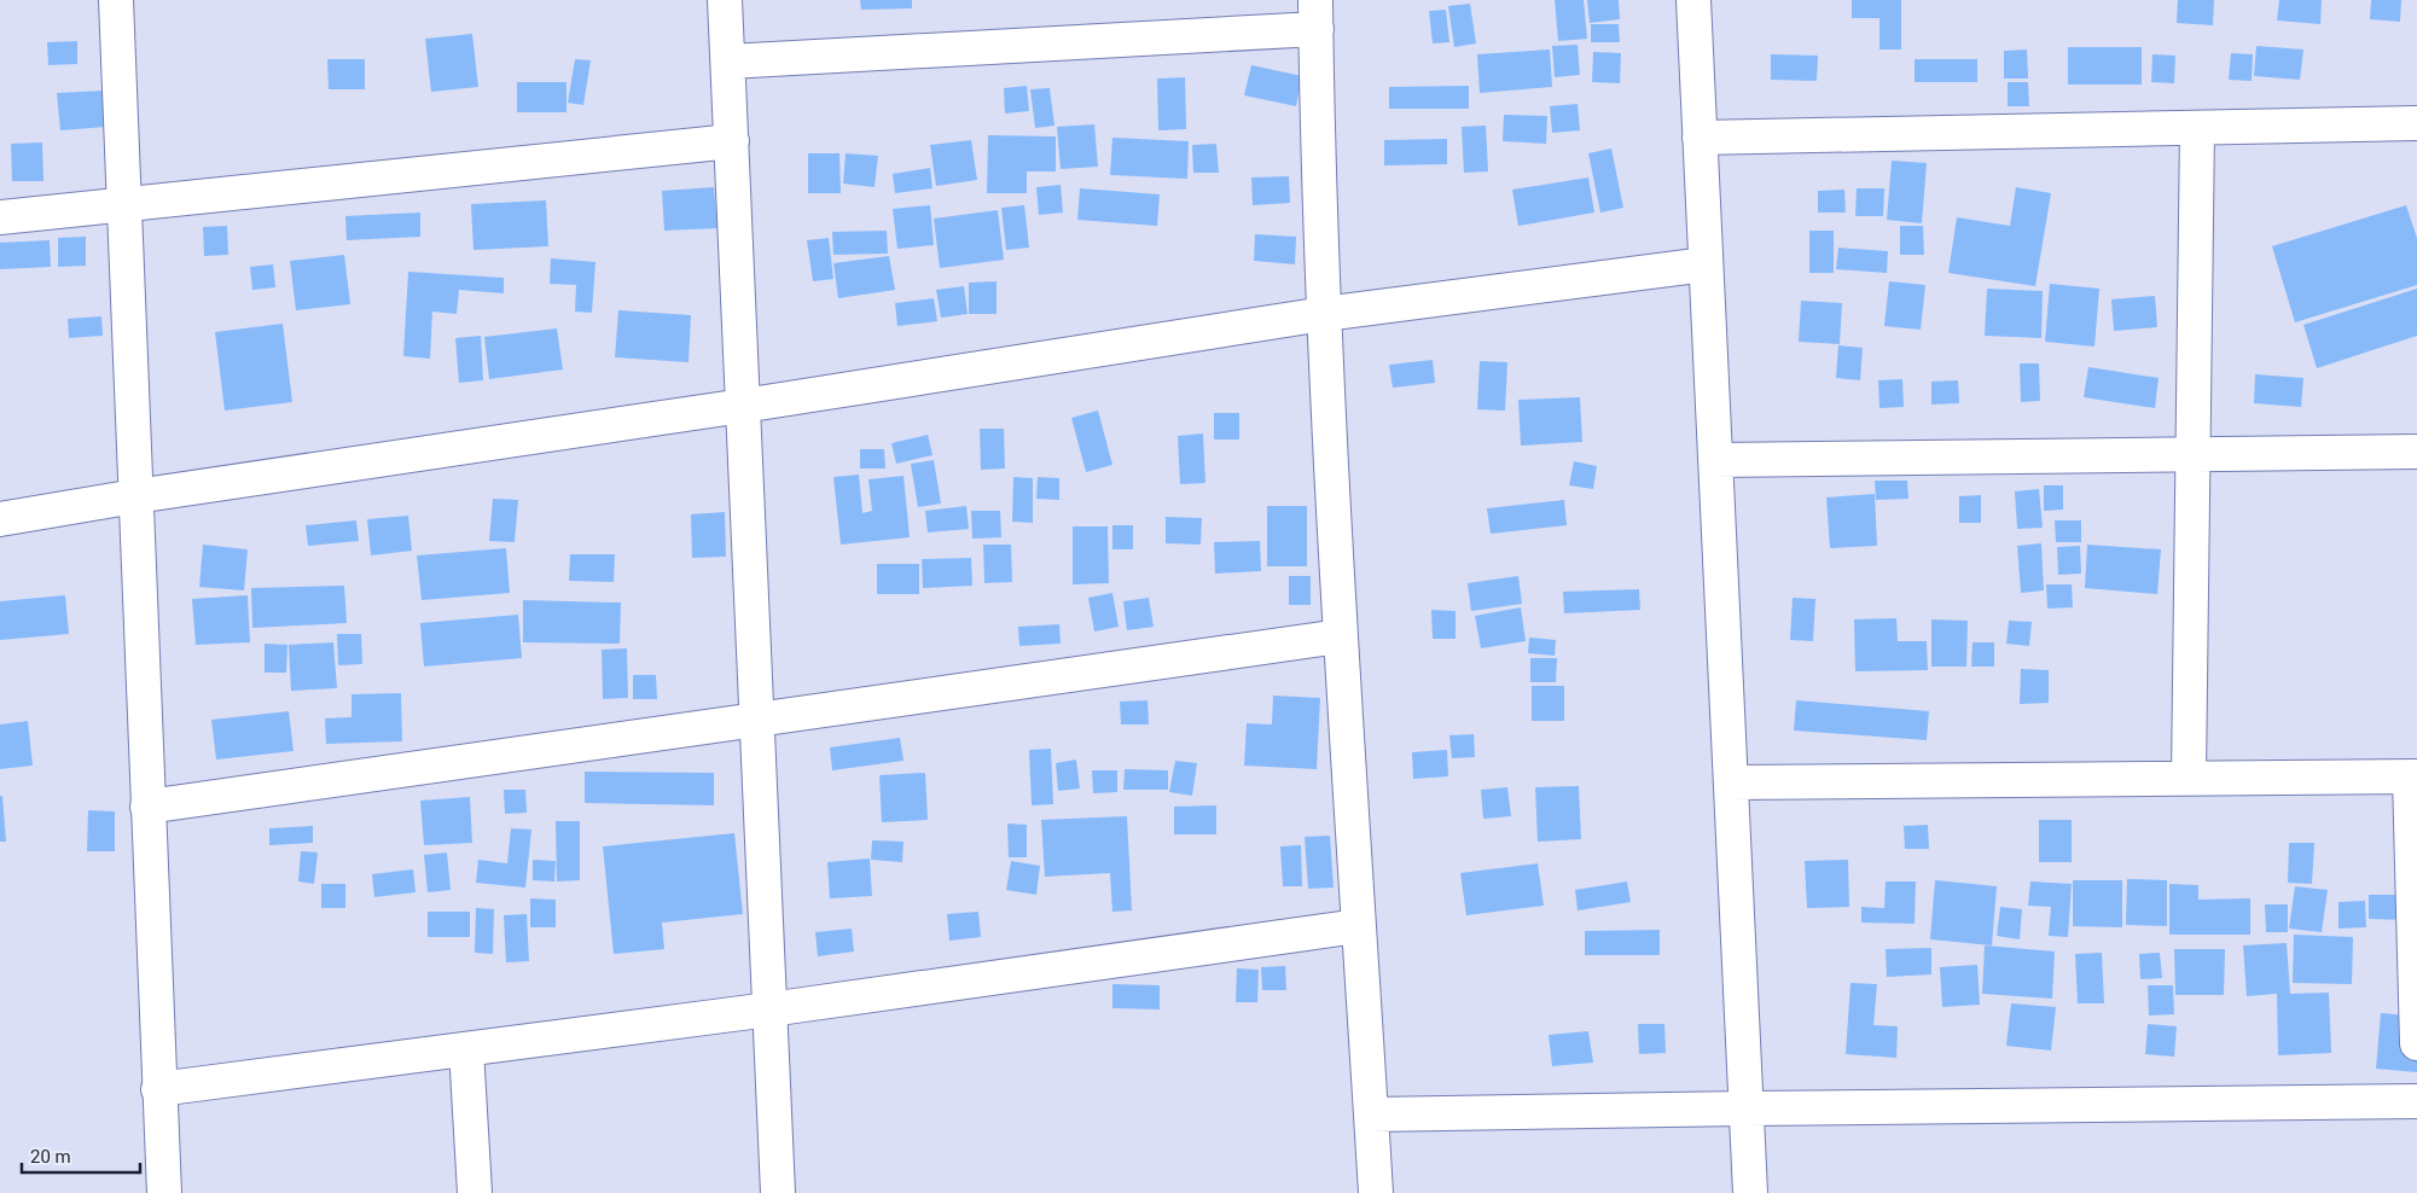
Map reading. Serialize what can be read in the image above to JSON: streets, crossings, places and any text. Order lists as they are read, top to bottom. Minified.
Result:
{"scale_bar":"20 m"}
